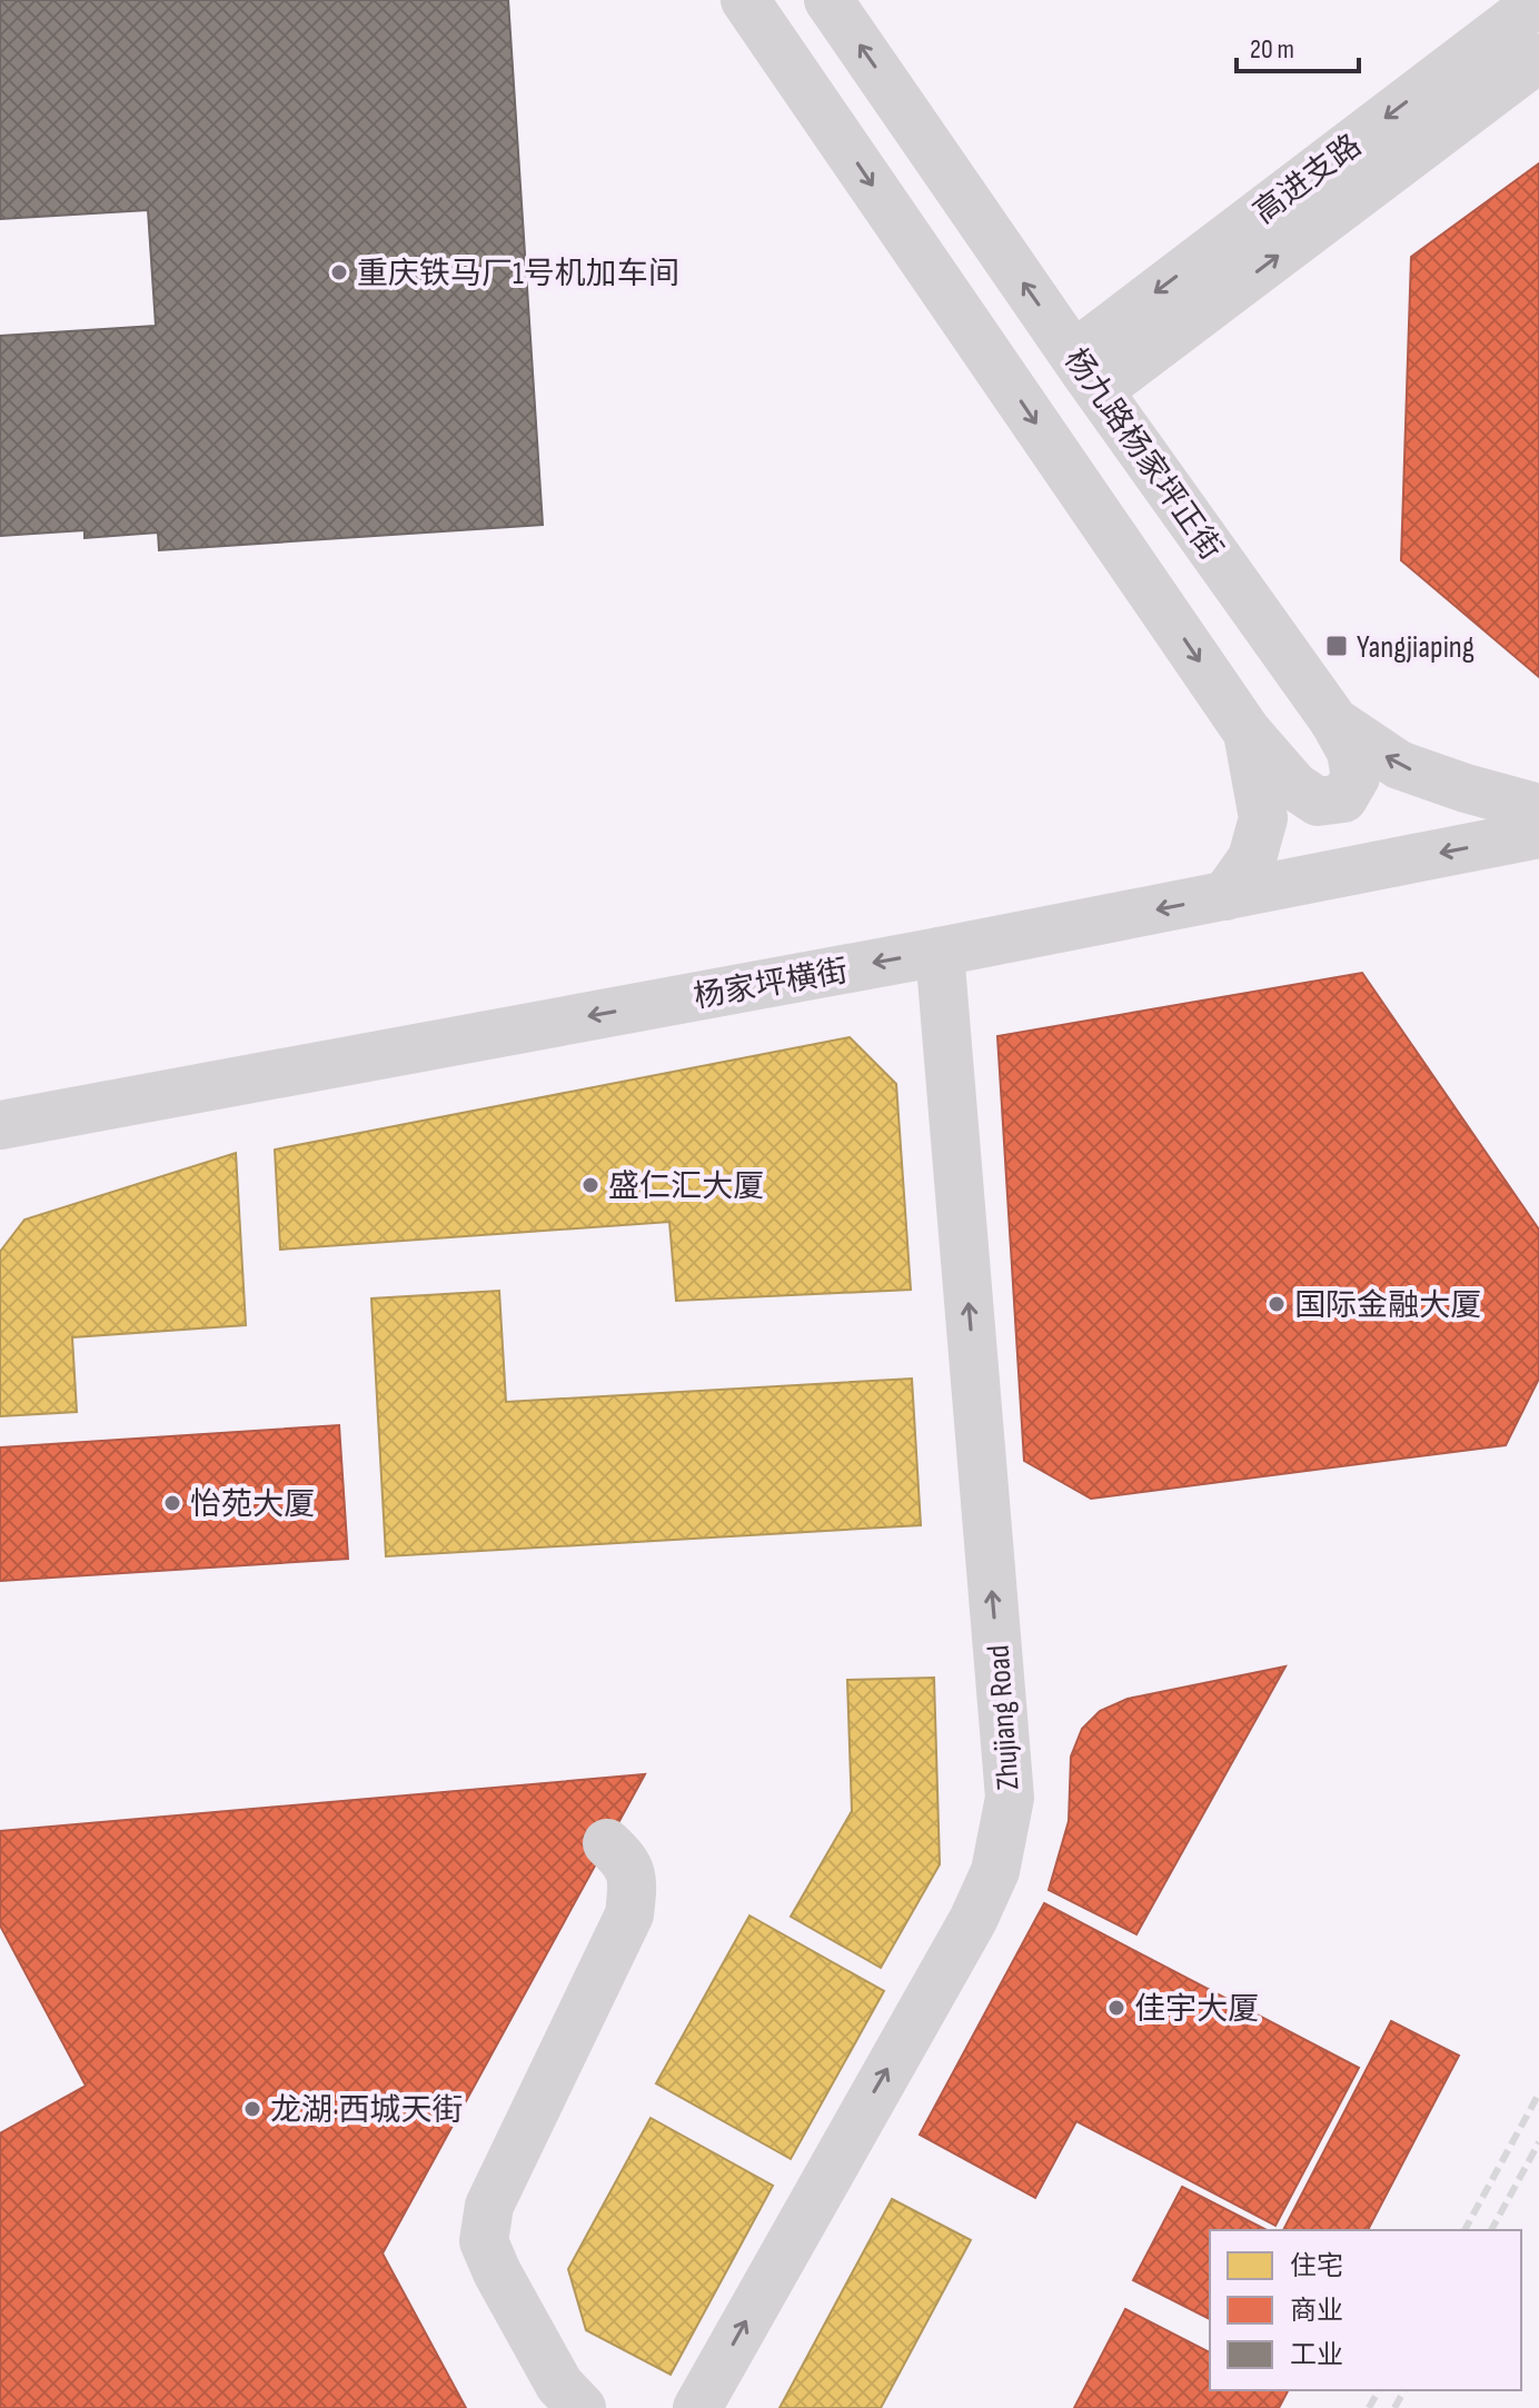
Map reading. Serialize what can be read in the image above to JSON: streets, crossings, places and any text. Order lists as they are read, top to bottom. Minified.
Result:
{"streets":{"main road":["高进支路","杨九路杨家坪正街","杨家坪横街","Zhujiang Road"]},"crossings":[["高进支路","杨九路杨家坪正街"],["杨家坪横街","Zhujiang Road"]],"one_way":["杨家坪横街","Zhujiang Road"],"places":{"other":["重庆铁马厂1号机加车间","盛仁汇大厦","国际金融大厦","怡苑大厦","佳宇大厦","龙湖·西城天街"],"transit":["Yangjiaping"]},"legend":["住宅","商业","工业"],"scale_bar":"20 m"}
